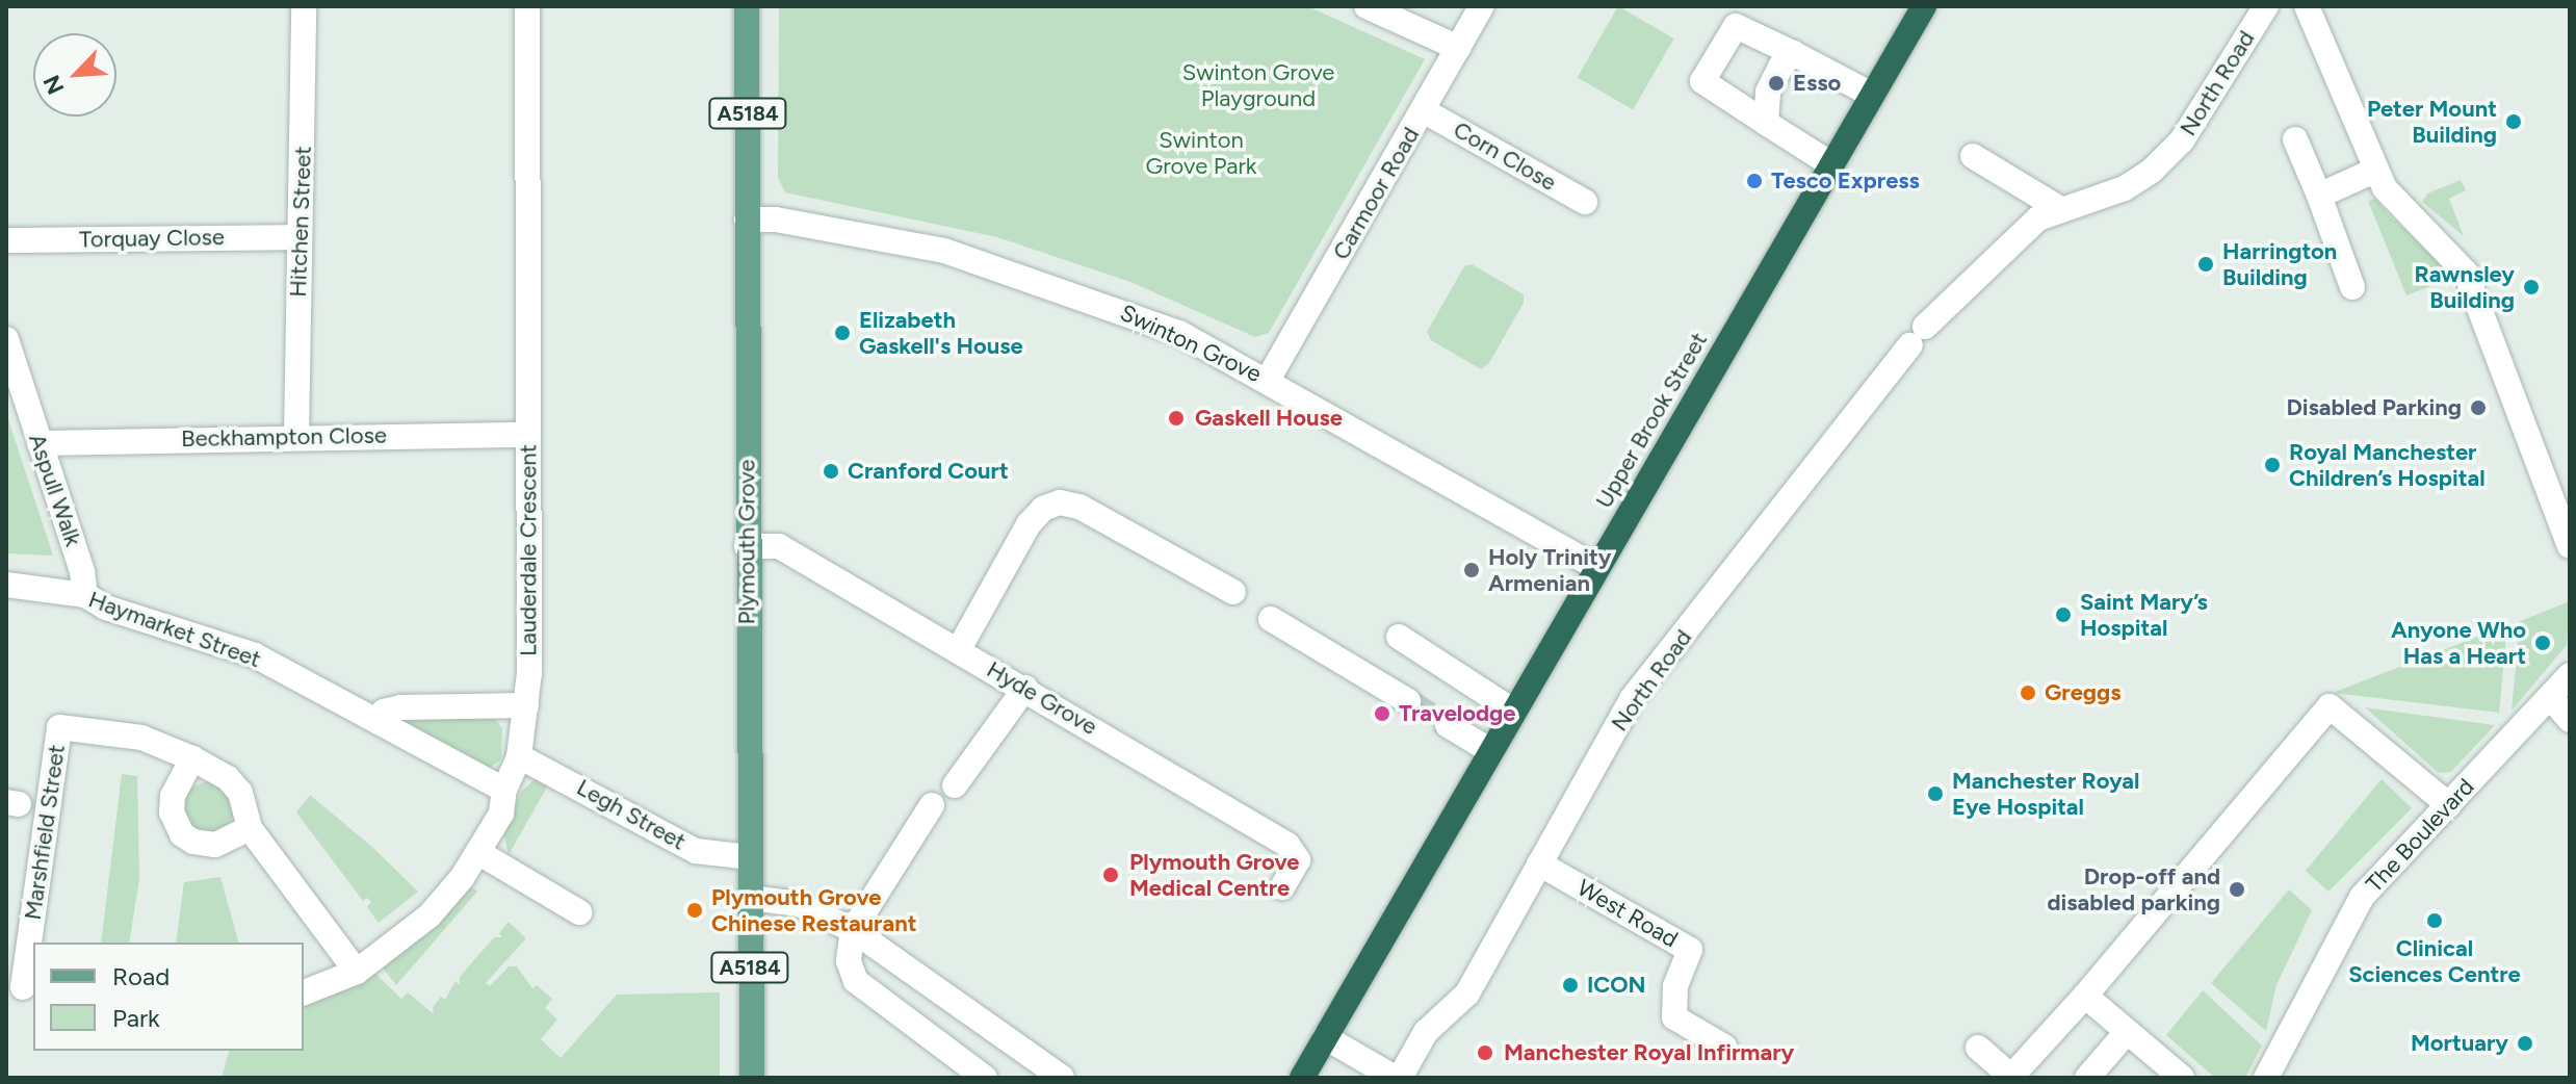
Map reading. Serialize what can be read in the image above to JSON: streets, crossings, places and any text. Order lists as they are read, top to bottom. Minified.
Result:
{"streets":{"highway":["Upper Brook Street"],"main road":["A5184","Plymouth Grove"],"street":["North Road","Corn Close","Carmoor Road","Hitchen Street","Torquay Close","Swinton Grove","Beckhampton Close","Aspull Walk","Lauderdale Crescent","Haymarket Street","Hyde Grove","Legh Street","Marshfield Street","The Boulevard","West Road"]},"crossings":[["North Road","West Road"],["Corn Close","Carmoor Road"],["Carmoor Road","Swinton Grove"],["Hitchen Street","Torquay Close"],["Hitchen Street","Beckhampton Close"],["Swinton Grove","Upper Brook Street"],["Swinton Grove","Plymouth Grove"],["Beckhampton Close","Aspull Walk"],["Beckhampton Close","Lauderdale Crescent"],["Aspull Walk","Haymarket Street"],["Plymouth Grove","Hyde Grove"],["Plymouth Grove","Legh Street"],["Lauderdale Crescent","Haymarket Street"],["Lauderdale Crescent","Legh Street"],["Lauderdale Crescent","Marshfield Street"]],"parks":["Swinton Grove Playground","Swinton Grove Park"],"places":["Esso","Peter Mount Building","Tesco Express","Harrington Building","Rawnsley Building","Elizabeth Gaskell's House","Disabled Parking","Gaskell House","Royal Manchester Children’s Hospital","Cranford Court","Holy Trinity Armenian","Saint Mary’s Hospital","Anyone Who Has a Heart","Greggs","Travelodge","Manchester Royal Eye Hospital","Plymouth Grove Medical Centre","Drop-off and disabled parking","Plymouth Grove Chinese Restaurant","Clinical Sciences Centre","ICON","Mortuary","Manchester Royal Infirmary"],"legend":["Road","Park"],"north":"bottom left"}
